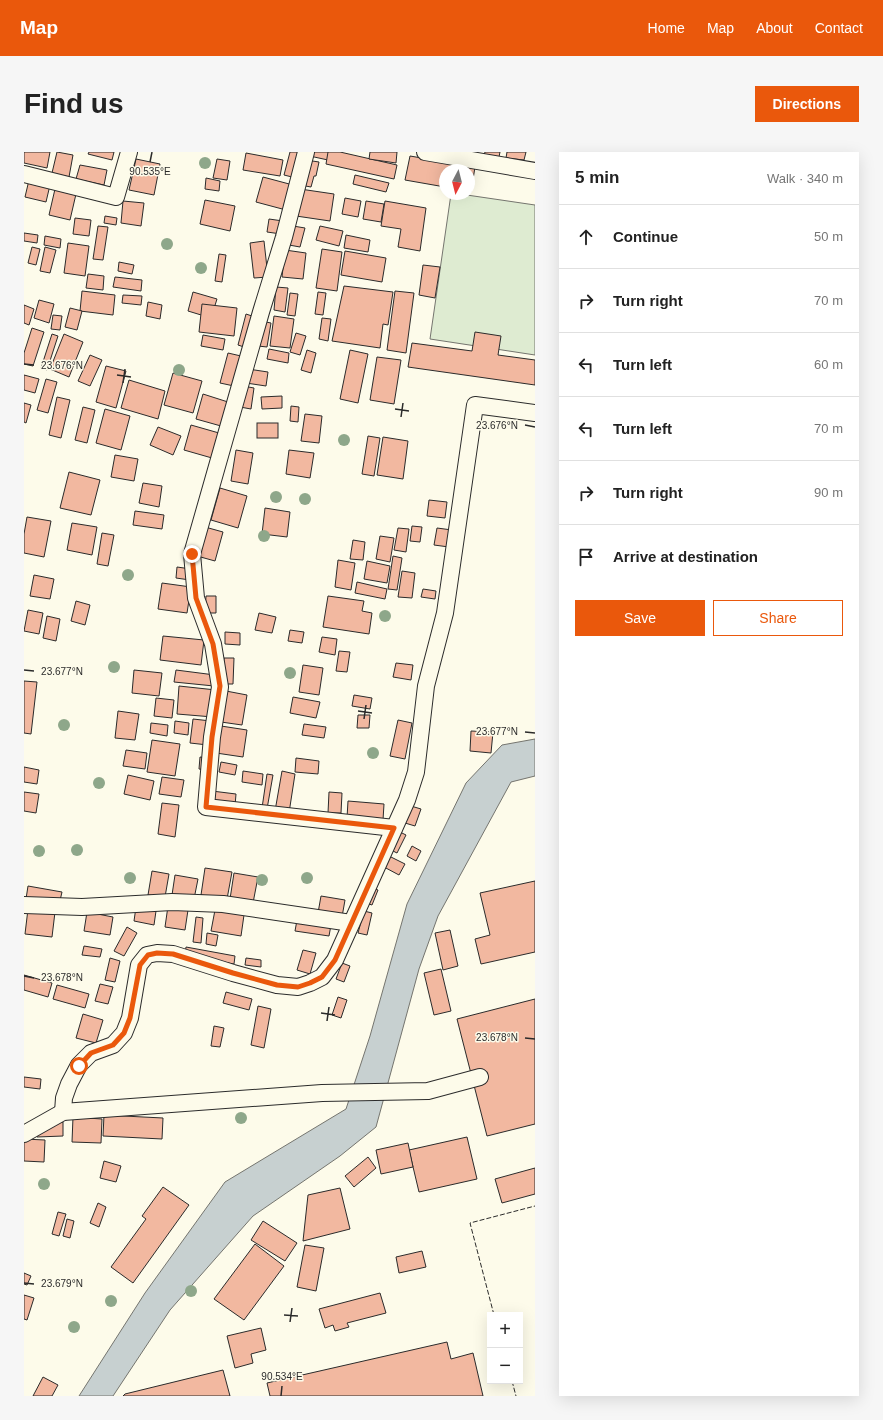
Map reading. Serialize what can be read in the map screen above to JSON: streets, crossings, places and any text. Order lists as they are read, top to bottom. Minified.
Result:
{"north":"bottom","page":{"header":"Map","nav":["Home","Map","About","Contact"],"buttons":["Directions",["Save","Share"]],"title":"Find us","heading":["5 min","Walk · 340 m"],"list":[["Continue","50 m"],["Turn right","70 m"],["Turn left","60 m"],["Turn left","70 m"],["Turn right","90 m"],"Arrive at destination"],"map_buttons":["+","−"]},"coordinates":["90.535°E","23.676°N","23.677°N","23.678°N","23.679°N","90.534°E"]}
